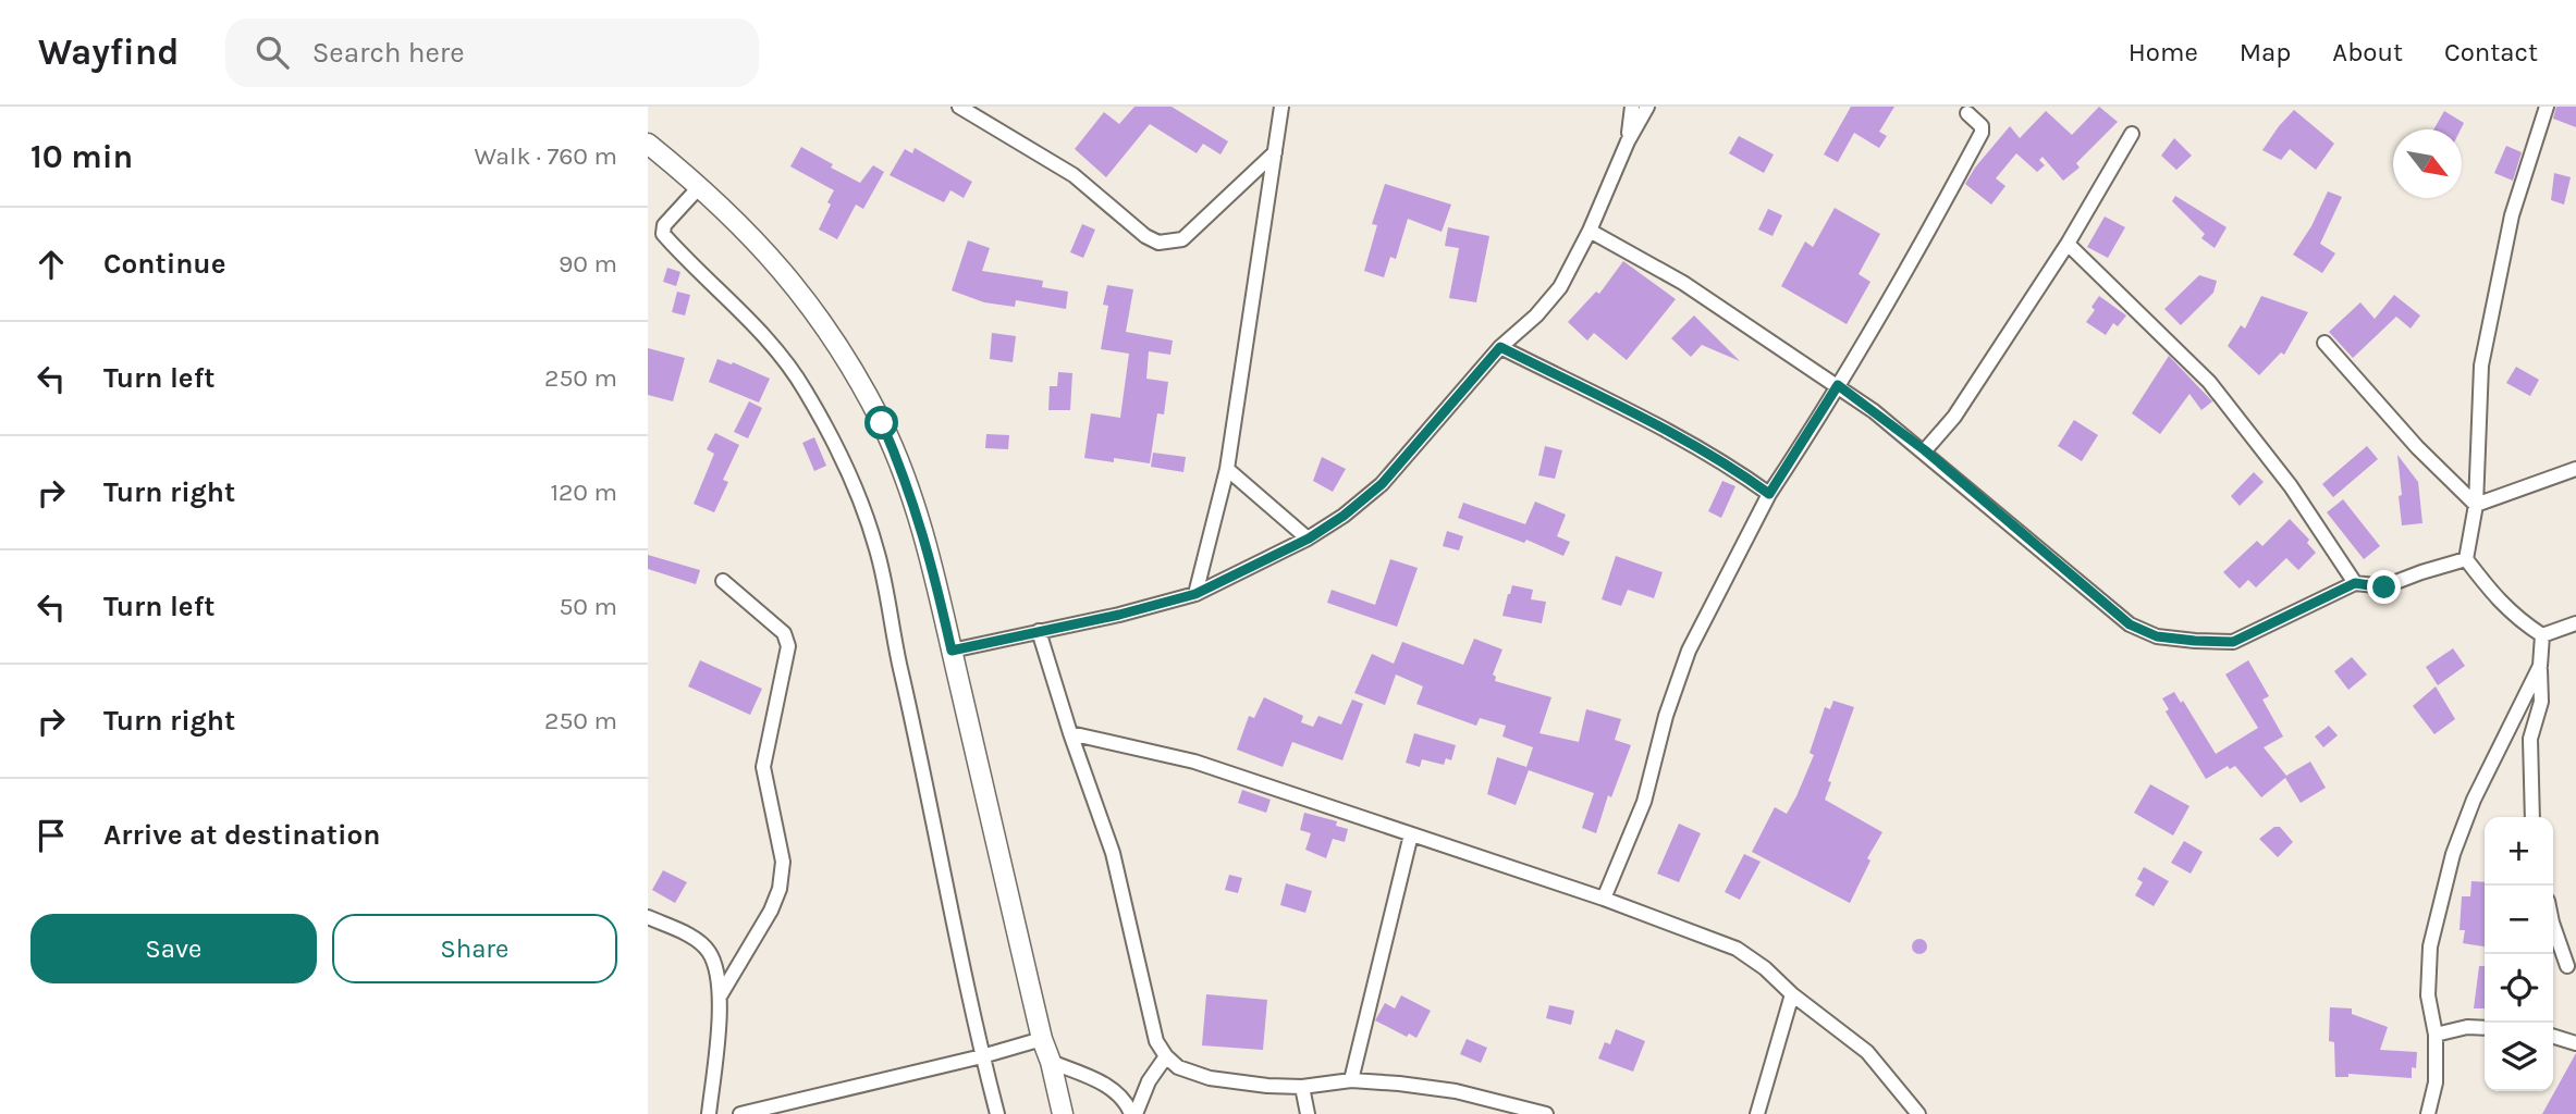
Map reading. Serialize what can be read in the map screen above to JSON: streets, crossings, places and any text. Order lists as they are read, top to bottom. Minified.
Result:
{"north":"bottom right","page":{"header":"Wayfind","search":"Search here","nav":["Home","Map","About","Contact"],"heading":["10 min","Walk · 760 m"],"list":[["Continue","90 m"],["Turn left","250 m"],["Turn right","120 m"],["Turn left","50 m"],["Turn right","250 m"],"Arrive at destination"],"map_buttons":["+","−"],"buttons":["Save","Share"]}}
